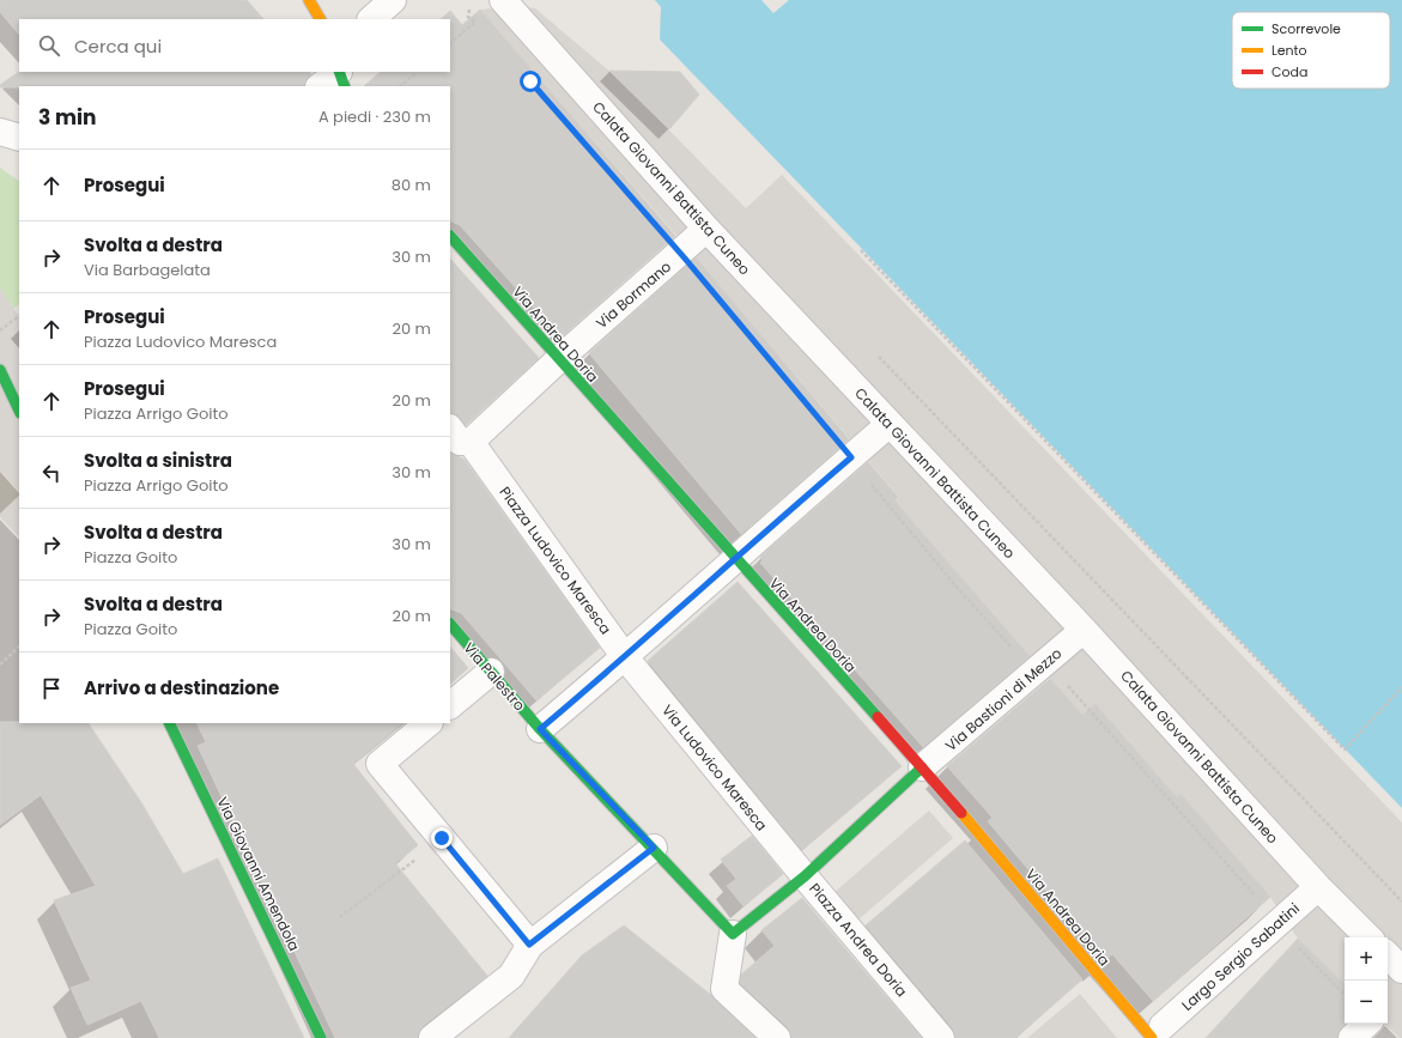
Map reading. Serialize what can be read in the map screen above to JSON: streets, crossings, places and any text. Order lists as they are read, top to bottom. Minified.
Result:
{"streets":{"main road":["Via Andrea Doria","Via Palestro","Via Giovanni Amendola","Piazza Andrea Doria"],"street":["Calata Giovanni Battista Cuneo","Via Bormano","Piazza Ludovico Maresca","Via Bastioni di Mezzo","Via Ludovico Maresca","Largo Sergio Sabatini"]},"crossings":[["Calata Giovanni Battista Cuneo","Via Bormano"],["Calata Giovanni Battista Cuneo","Via Bastioni di Mezzo"],["Calata Giovanni Battista Cuneo","Largo Sergio Sabatini"],["Via Bormano","Via Andrea Doria"],["Via Andrea Doria","Via Bastioni di Mezzo"],["Via Andrea Doria","Piazza Andrea Doria"],["Via Andrea Doria","Largo Sergio Sabatini"],["Piazza Ludovico Maresca","Via Ludovico Maresca"],["Via Bastioni di Mezzo","Piazza Andrea Doria"],["Via Ludovico Maresca","Piazza Andrea Doria"]],"legend":["Scorrevole","Lento","Coda"],"page":{"search":"Cerca qui","heading":["3 min","A piedi · 230 m"],"list":[["Prosegui","80 m"],["Svolta a destra","Via Barbagelata","30 m"],["Prosegui","Piazza Ludovico Maresca","20 m"],["Prosegui","Piazza Arrigo Goito","20 m"],["Svolta a sinistra","Piazza Arrigo Goito","30 m"],["Svolta a destra","Piazza Goito","30 m"],["Svolta a destra","Piazza Goito","20 m"],"Arrivo a destinazione"],"map_buttons":["+","−"]}}
